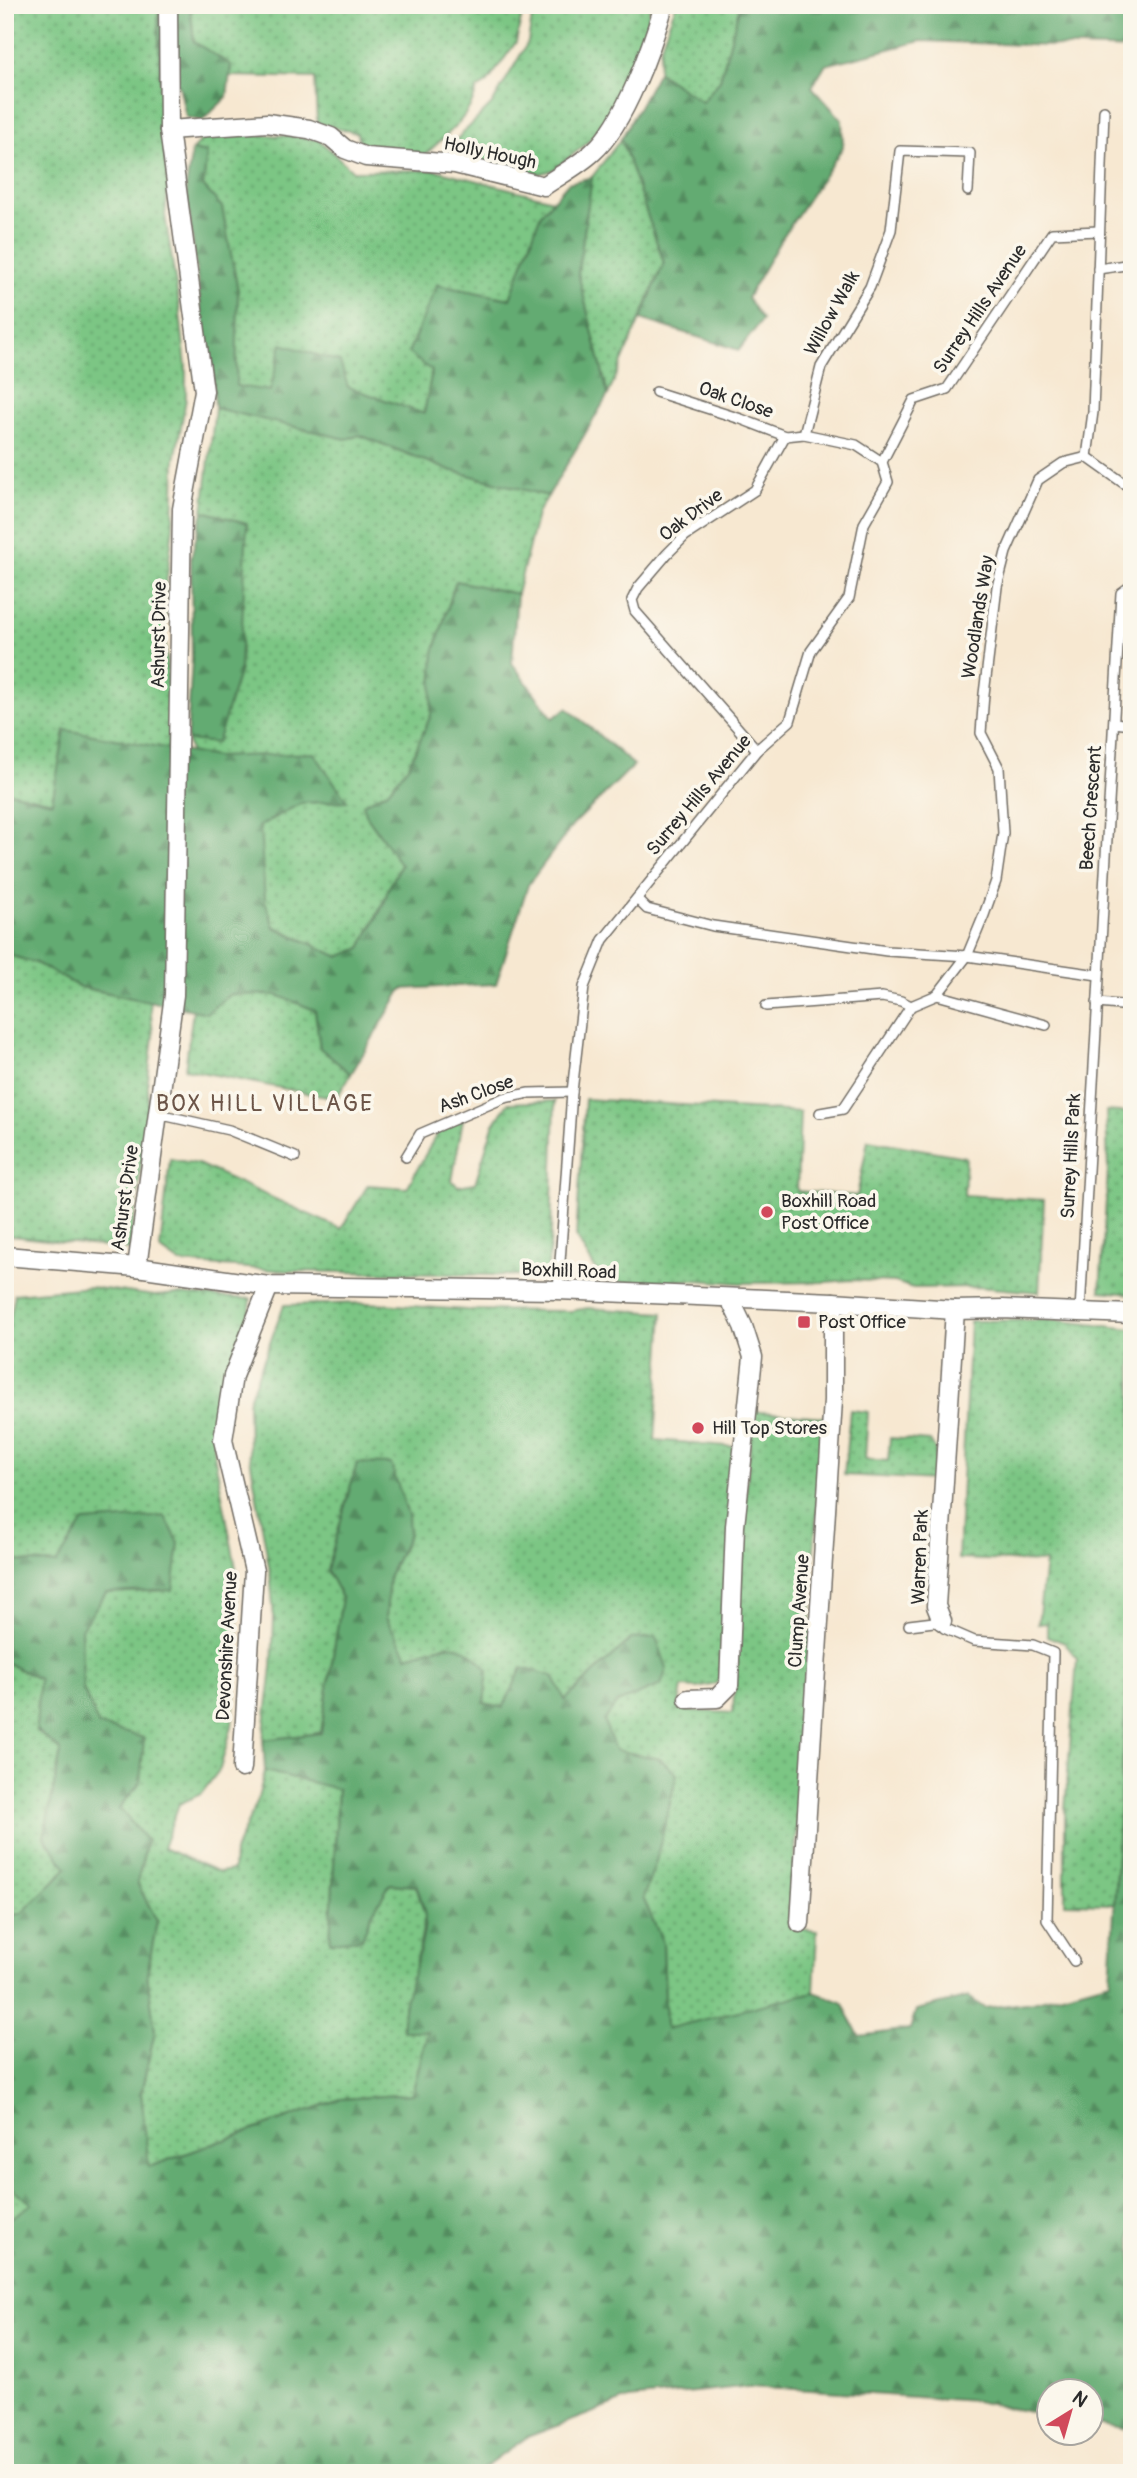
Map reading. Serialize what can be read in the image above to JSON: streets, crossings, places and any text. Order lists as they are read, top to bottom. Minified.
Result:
{"streets":{"street":["Holly Hough","Ashurst Drive","Boxhill Road","Warren Park","Clump Avenue","Devonshire Avenue"],"lane":["Surrey Hills Avenue","Willow Walk","Oak Close","Oak Drive","Woodlands Way","Beech Crescent","Ash Close","Surrey Hills Park"]},"crossings":[["Holly Hough","Ashurst Drive"],["Surrey Hills Avenue","Oak Drive"],["Surrey Hills Avenue","Ash Close"],["Surrey Hills Avenue","Boxhill Road"],["Willow Walk","Oak Close"],["Oak Close","Oak Drive"],["Ashurst Drive","Boxhill Road"],["Beech Crescent","Surrey Hills Park"],["Surrey Hills Park","Boxhill Road"],["Boxhill Road","Warren Park"],["Boxhill Road","Clump Avenue"],["Boxhill Road","Devonshire Avenue"]],"districts":["BOX HILL VILLAGE"],"places":{"other":["Boxhill Road Post Office","Hill Top Stores"],"transit":["Post Office"]},"north":"top right"}
